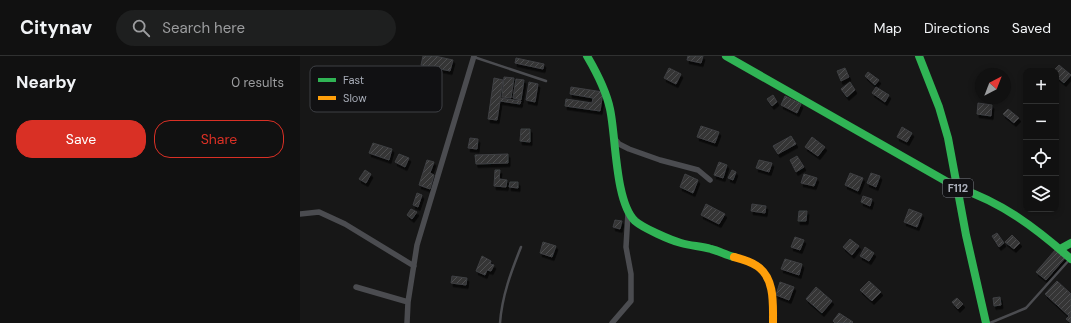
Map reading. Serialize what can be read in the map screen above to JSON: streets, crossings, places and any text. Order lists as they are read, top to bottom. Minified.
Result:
{"streets":{"street":["F112"]},"legend":["Fast","Slow"],"north":"top right","page":{"header":"Citynav","search":"Search here","nav":["Map","Directions","Saved"],"heading":["Nearby","0 results"],"map_buttons":["+","−"],"buttons":["Save","Share"]}}
